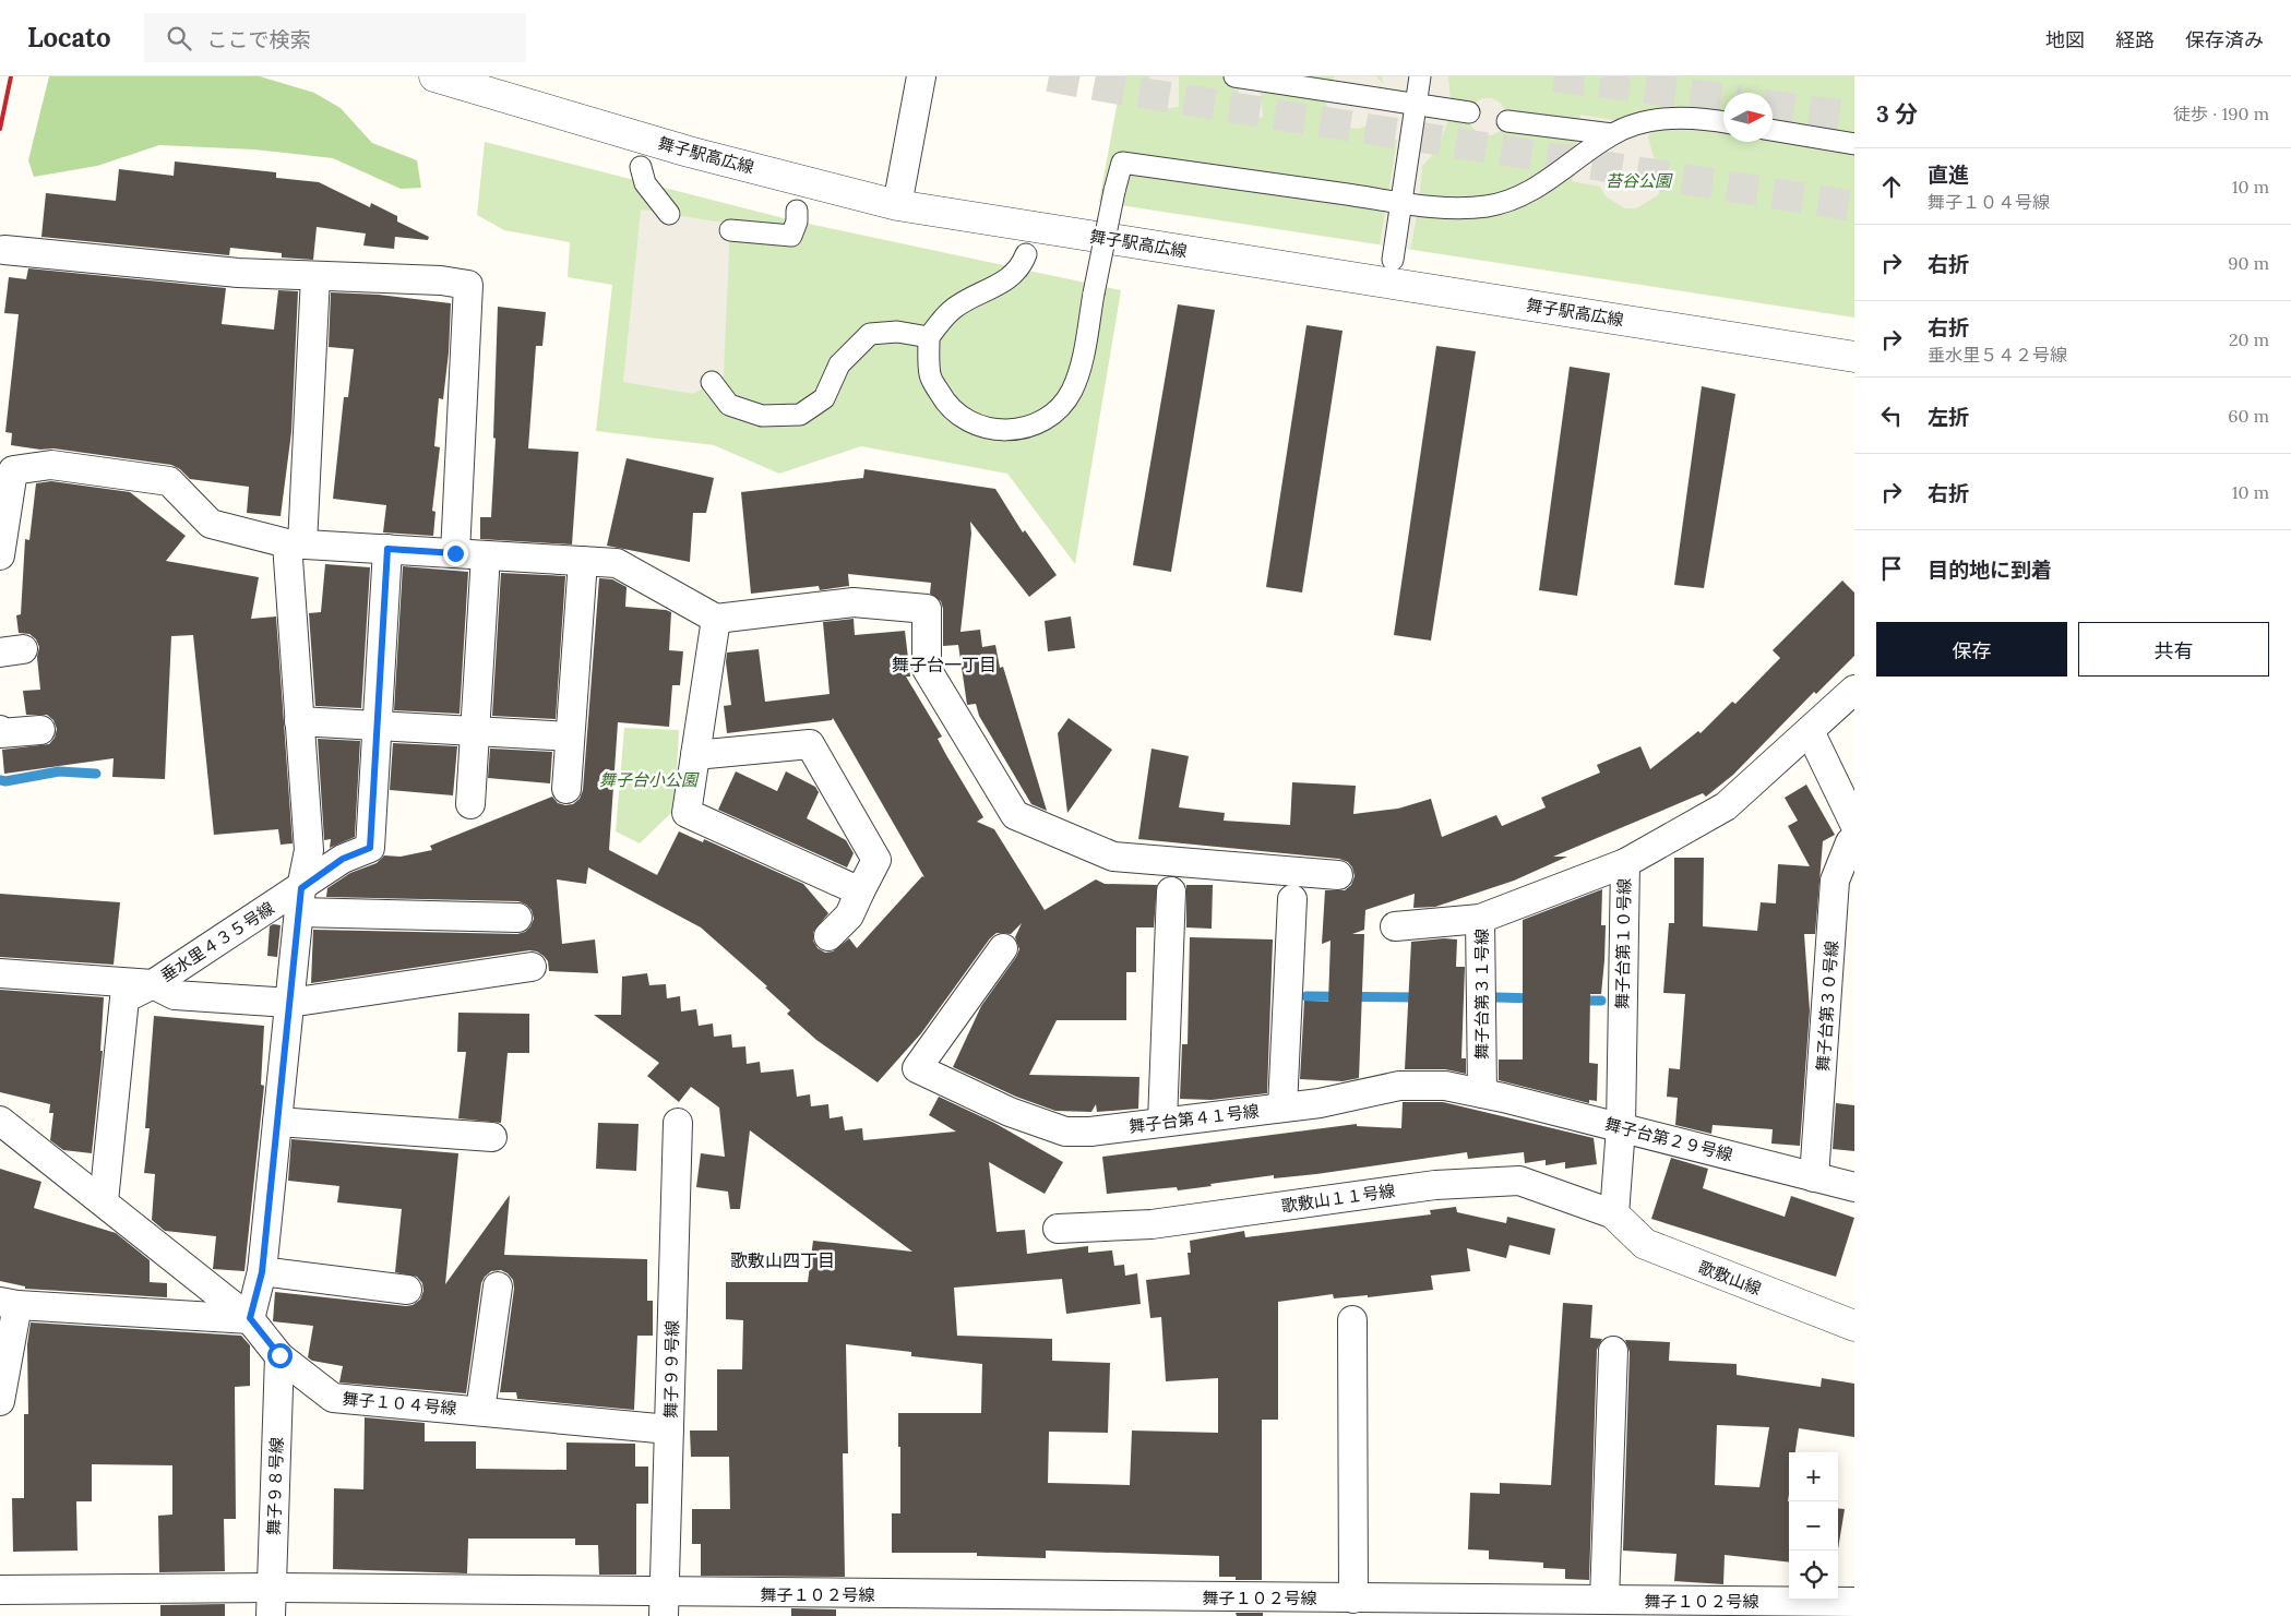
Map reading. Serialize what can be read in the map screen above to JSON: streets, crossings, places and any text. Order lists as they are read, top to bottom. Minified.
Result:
{"streets":{"street":["舞子駅高広線","垂水里４３５号線","舞子台第１０号線","舞子台第３１号線","舞子台第３０号線","舞子台第４１号線","舞子台第２９号線","歌敷山１１号線","歌敷山線","舞子９９号線","舞子１０４号線","舞子９８号線","舞子１０２号線"]},"crossings":[["舞子台第１０号線","舞子台第３１号線"],["舞子台第１０号線","舞子台第２９号線"],["舞子台第１０号線","歌敷山１１号線"],["舞子台第１０号線","歌敷山線"],["舞子台第３１号線","舞子台第４１号線"],["舞子台第３１号線","舞子台第２９号線"],["舞子台第３０号線","舞子台第２９号線"],["舞子台第４１号線","舞子台第２９号線"],["歌敷山１１号線","歌敷山線"],["舞子９９号線","舞子１０４号線"],["舞子９９号線","舞子１０２号線"],["舞子１０４号線","舞子９８号線"],["舞子９８号線","舞子１０２号線"]],"districts":["舞子台一丁目","歌敷山四丁目"],"parks":["苔谷公園","舞子台小公園"],"north":"right","page":{"header":"Locato","search":"ここで検索","nav":["地図","経路","保存済み"],"heading":["3 分","徒歩 · 190 m"],"list":[["直進","舞子１０４号線","10 m"],["右折","90 m"],["右折","垂水里５４２号線","20 m"],["左折","60 m"],["右折","10 m"],"目的地に到着"],"buttons":["保存","共有"],"map_buttons":["+","−"]}}
